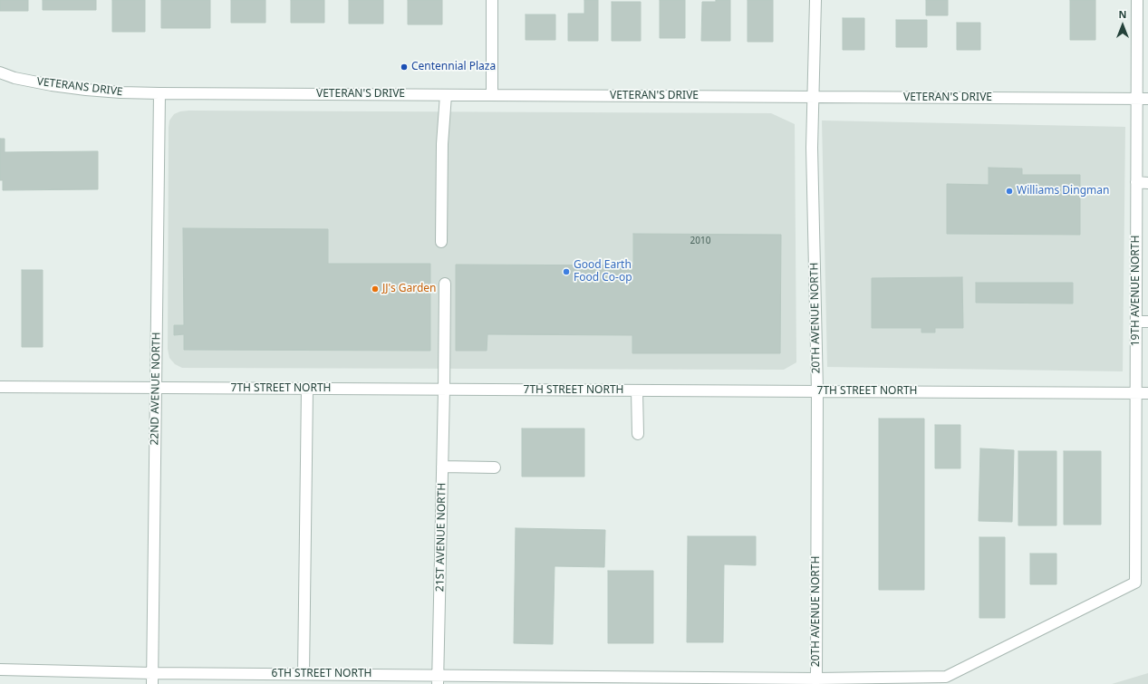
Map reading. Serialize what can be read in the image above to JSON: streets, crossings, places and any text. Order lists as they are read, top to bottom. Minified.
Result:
{"streets":{"street":["VETERANS DRIVE","VETERAN'S DRIVE","19TH AVENUE NORTH","20TH AVENUE NORTH","22ND AVENUE NORTH","7TH STREET NORTH","21ST AVENUE NORTH","6TH STREET NORTH"]},"crossings":[["VETERANS DRIVE","VETERAN'S DRIVE"],["VETERANS DRIVE","22ND AVENUE NORTH"],["VETERAN'S DRIVE","19TH AVENUE NORTH"],["VETERAN'S DRIVE","20TH AVENUE NORTH"],["VETERAN'S DRIVE","22ND AVENUE NORTH"],["19TH AVENUE NORTH","7TH STREET NORTH"],["19TH AVENUE NORTH","6TH STREET NORTH"],["20TH AVENUE NORTH","7TH STREET NORTH"],["20TH AVENUE NORTH","6TH STREET NORTH"],["22ND AVENUE NORTH","7TH STREET NORTH"],["22ND AVENUE NORTH","6TH STREET NORTH"],["7TH STREET NORTH","21ST AVENUE NORTH"],["21ST AVENUE NORTH","6TH STREET NORTH"]],"places":["Centennial Plaza","Williams Dingman","Good Earth Food Co-op","JJ's Garden"],"house_numbers":["2010"],"north":"top"}
